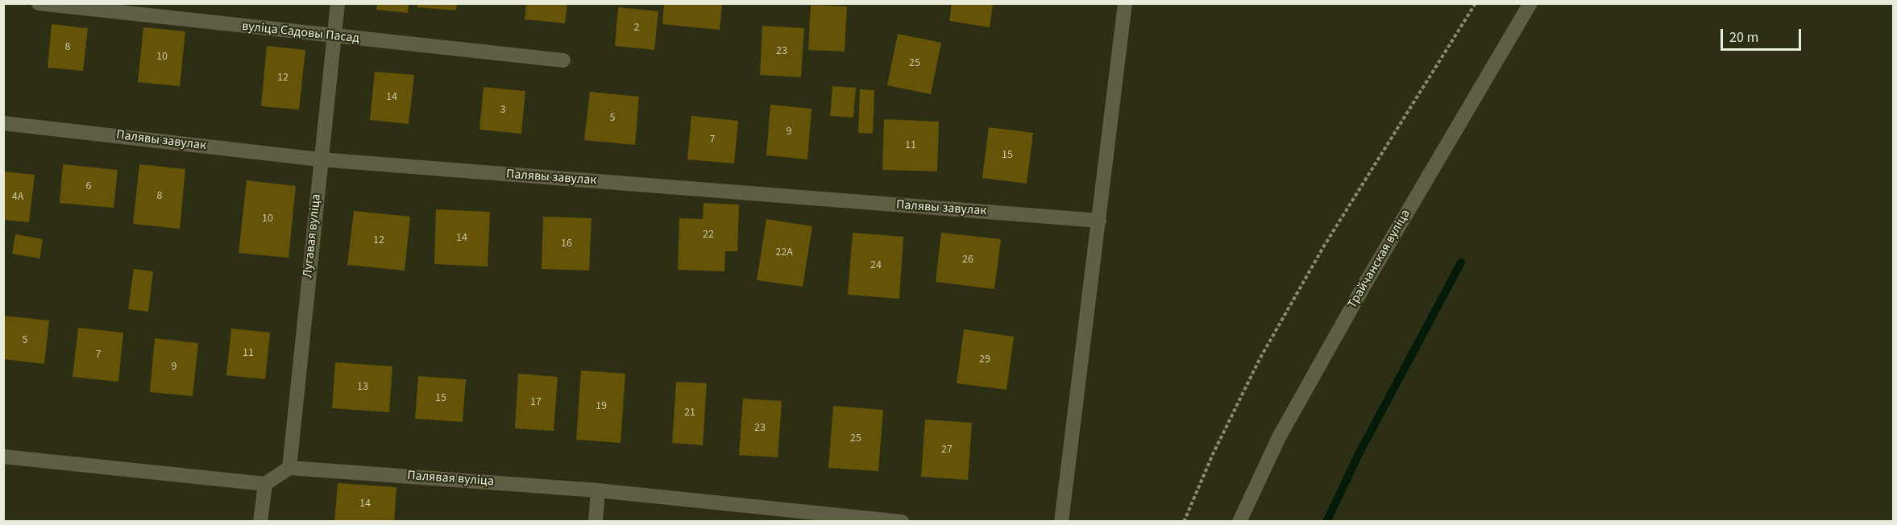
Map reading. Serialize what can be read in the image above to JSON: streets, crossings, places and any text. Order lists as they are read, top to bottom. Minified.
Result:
{"streets":{"street":["вуліца Садовы Пасад","Палявы завулак","Лугавая вуліца","Трайчанская вуліца","Палявая вуліца"]},"crossings":[["вуліца Садовы Пасад","Лугавая вуліца"],["Палявы завулак","Лугавая вуліца"],["Лугавая вуліца","Палявая вуліца"]],"house_numbers":["2","8","23","10","25","12","14","3","5","9","7","11","15","6","8","4А","10","22","14","12","16","22А","26","24","5","11","7","29","9","13","15","17","19","21","23","25","27","14"],"scale_bar":"20 m"}
